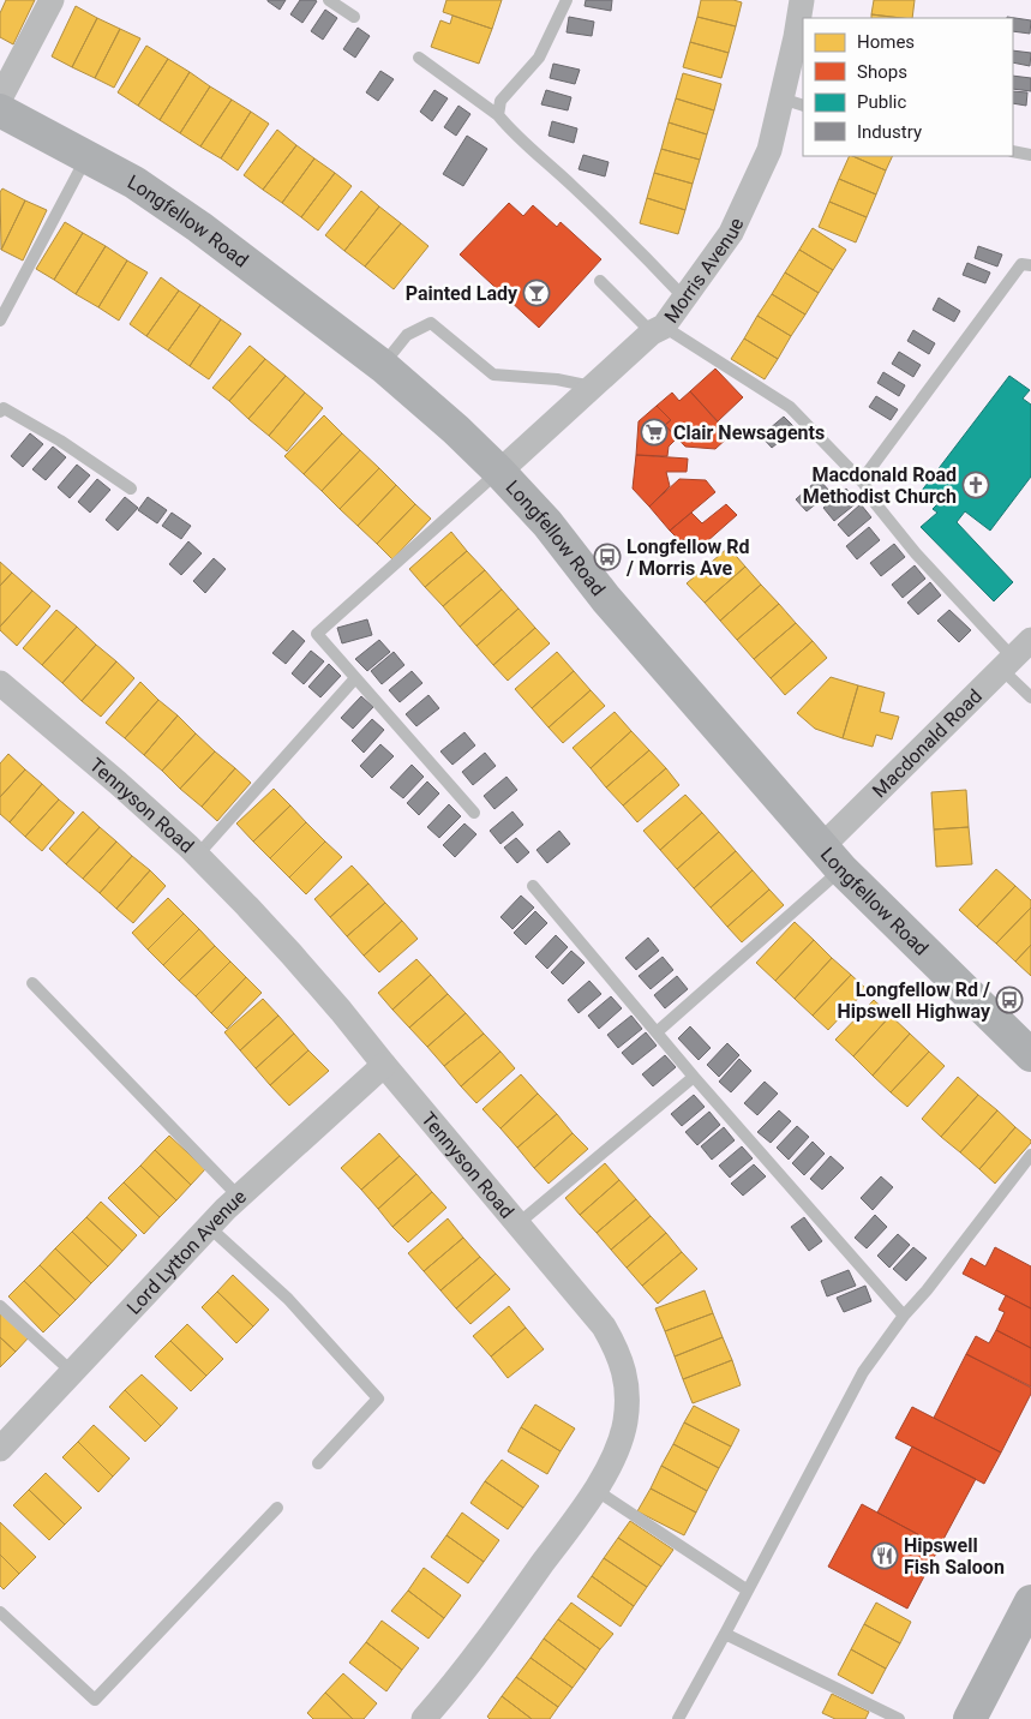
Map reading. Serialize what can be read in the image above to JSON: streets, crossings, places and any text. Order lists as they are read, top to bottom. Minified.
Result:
{"streets":{"street":["Longfellow Road","Morris Avenue","Macdonald Road","Tennyson Road","Lord Lytton Avenue"]},"crossings":[["Longfellow Road","Morris Avenue"],["Longfellow Road","Macdonald Road"],["Tennyson Road","Lord Lytton Avenue"]],"places":{"bar":["Painted Lady"],"supermarket":["Clair Newsagents"],"church":["Macdonald Road Methodist Church"],"bus stop":["Longfellow Rd / Morris Ave","Longfellow Rd / Hipswell Highway"],"restaurant":["Hipswell Fish Saloon"]},"legend":["Homes","Shops","Public","Industry"]}
